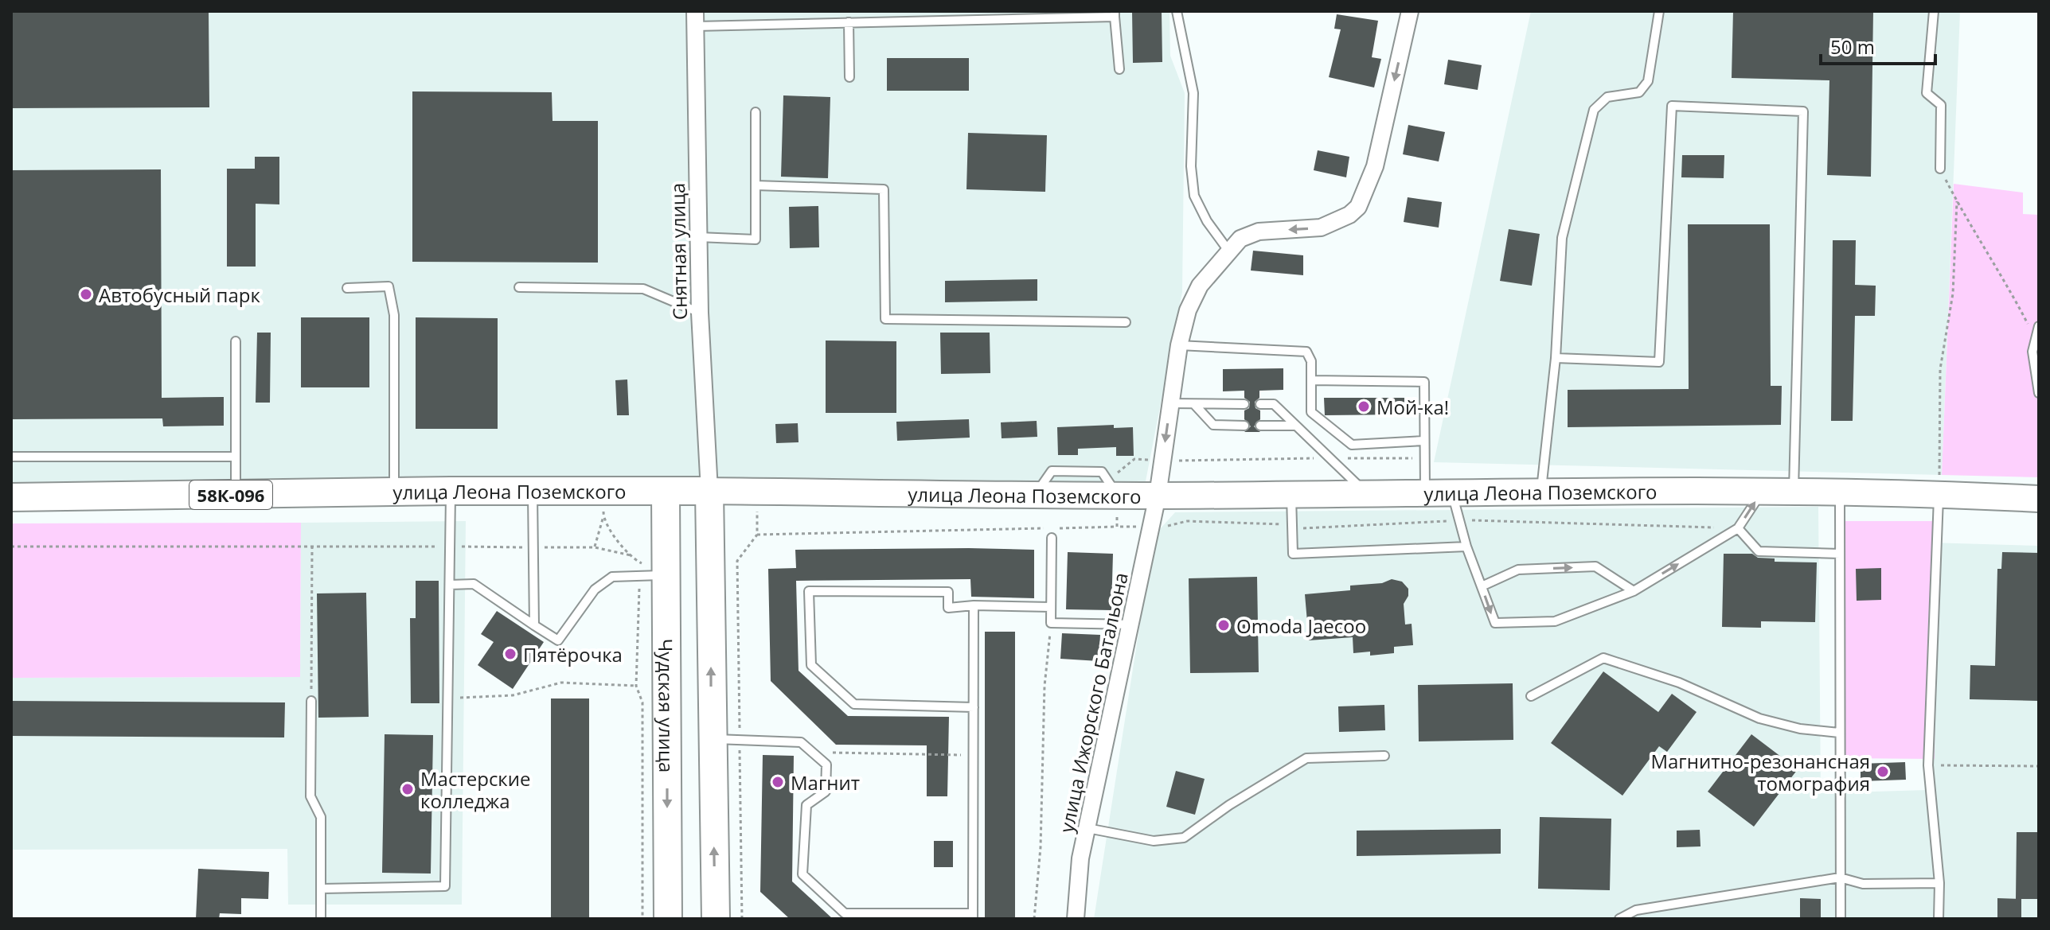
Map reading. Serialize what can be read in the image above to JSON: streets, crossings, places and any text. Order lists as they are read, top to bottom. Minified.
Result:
{"streets":{"highway":["улица Леона Поземского","58К-096","Чудская улица"],"street":["Снятная улица","улица Ижорского Батальона"]},"crossings":[["Снятная улица","улица Леона Поземского"],["улица Леона Поземского","улица Ижорского Батальона"],["улица Леона Поземского","Чудская улица"]],"one_way":["улица Ижорского Батальона"],"places":["Автобусный парк","Мой-ка!","Omoda Jaecoo","Пятёрочка","Магнитно-резонансная томография","Магнит","Мастерские колледжа"],"scale_bar":"50 m"}
